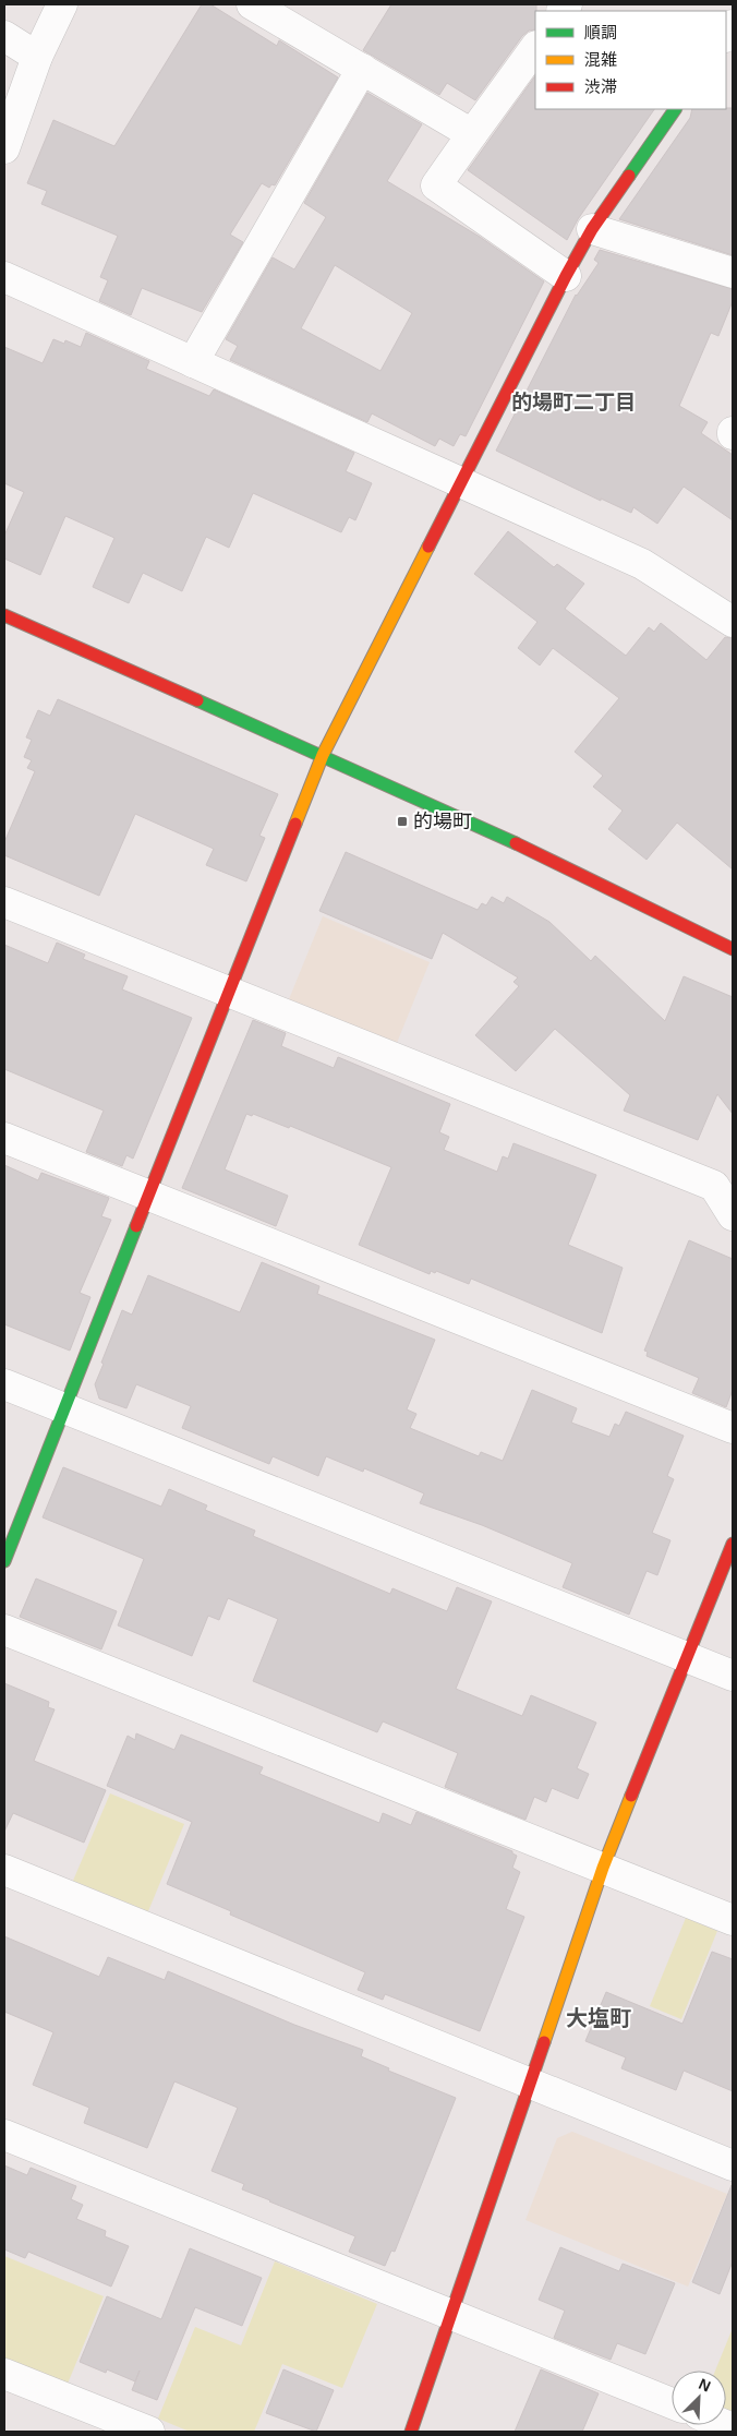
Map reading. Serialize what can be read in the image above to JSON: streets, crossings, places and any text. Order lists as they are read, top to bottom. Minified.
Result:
{"districts":["的場町二丁目","大塩町"],"places":{"transit":["的場町"]},"legend":["順調","混雑","渋滞"],"north":"top right"}
